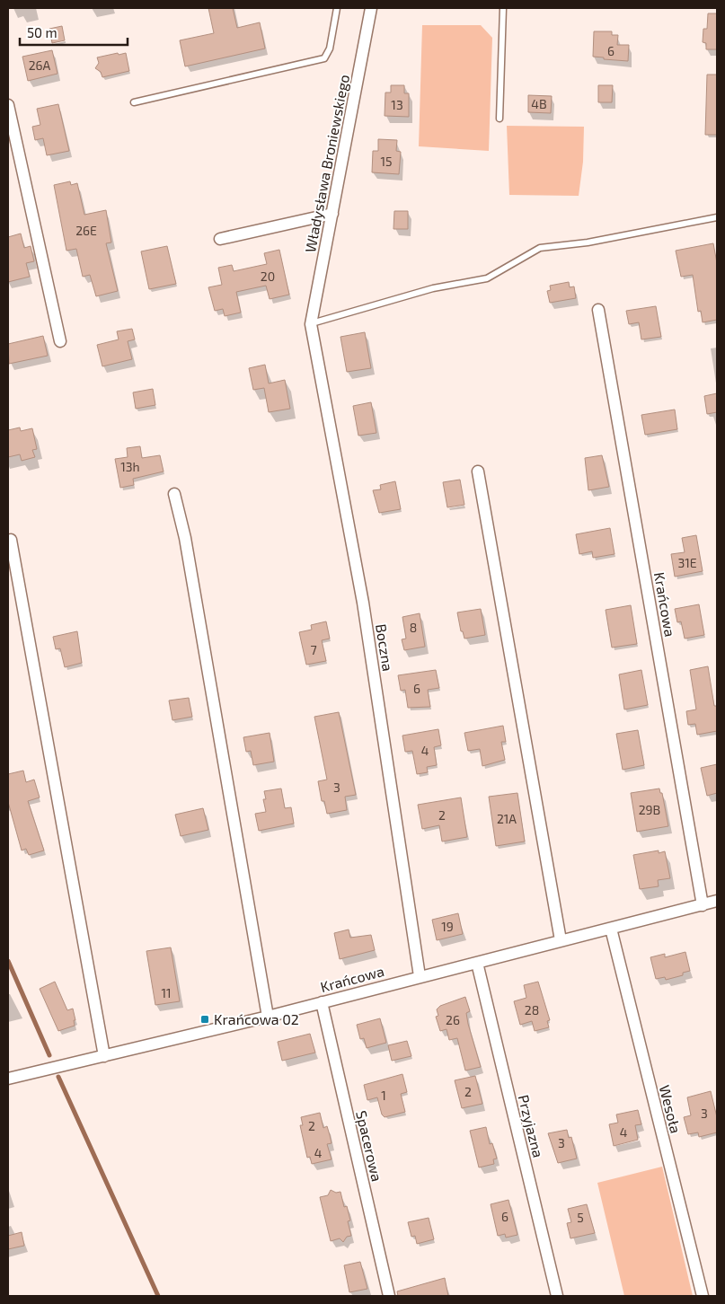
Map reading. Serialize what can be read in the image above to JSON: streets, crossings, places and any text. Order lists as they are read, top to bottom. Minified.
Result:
{"streets":{"street":["Władysława Broniewskiego","Krańcowa","Boczna","Wesoła","Przyjazna","Spacerowa"]},"crossings":[["Władysława Broniewskiego","Boczna"],["Krańcowa","Boczna"],["Krańcowa","Wesoła"],["Krańcowa","Przyjazna"],["Krańcowa","Spacerowa"]],"places":{"transit":["Krańcowa 02"]},"house_numbers":["6","26A","4B","13","15","26E","20","13h","31E","8","7","6","4","3","29B","2","21A","19","11","28","26","2","1","3","2","4","3","4","6","5"],"scale_bar":"50 m"}
